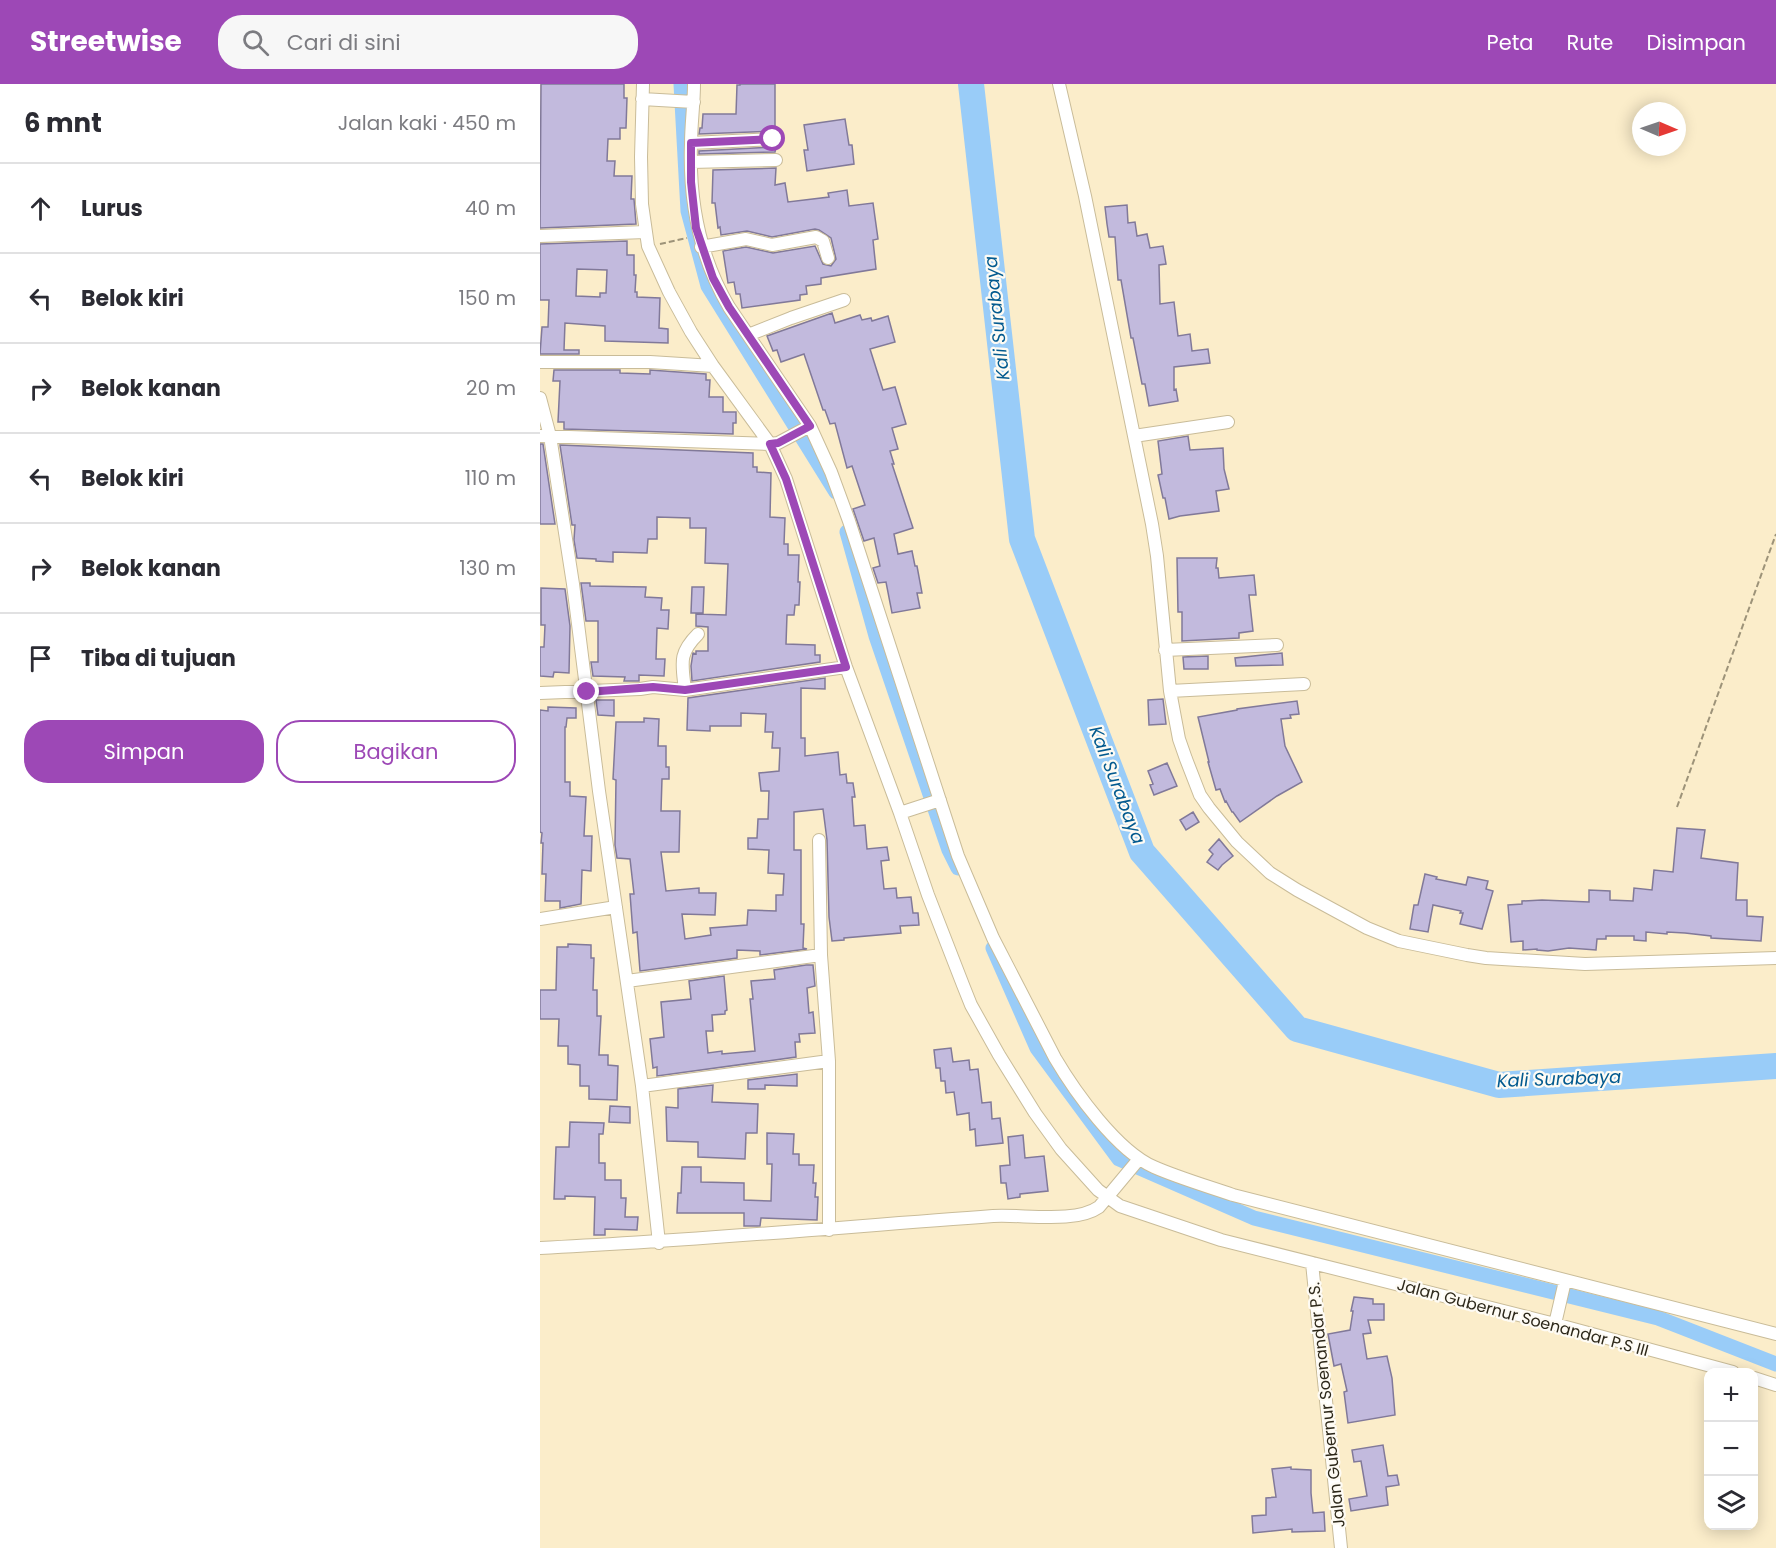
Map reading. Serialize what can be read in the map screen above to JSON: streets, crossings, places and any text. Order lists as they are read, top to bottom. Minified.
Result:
{"streets":{"street":["Jalan Gubernur Soenandar P.S III","Jalan Gubernur Soenandar P.S."]},"crossings":[["Jalan Gubernur Soenandar P.S III","Jalan Gubernur Soenandar P.S."]],"water":["Kali Surabaya"],"north":"right","page":{"header":"Streetwise","search":"Cari di sini","nav":["Peta","Rute","Disimpan"],"heading":["6 mnt","Jalan kaki · 450 m"],"list":[["Lurus","40 m"],["Belok kiri","150 m"],["Belok kanan","20 m"],["Belok kiri","110 m"],["Belok kanan","130 m"],"Tiba di tujuan"],"buttons":["Simpan","Bagikan"],"map_buttons":["+","−"]}}
